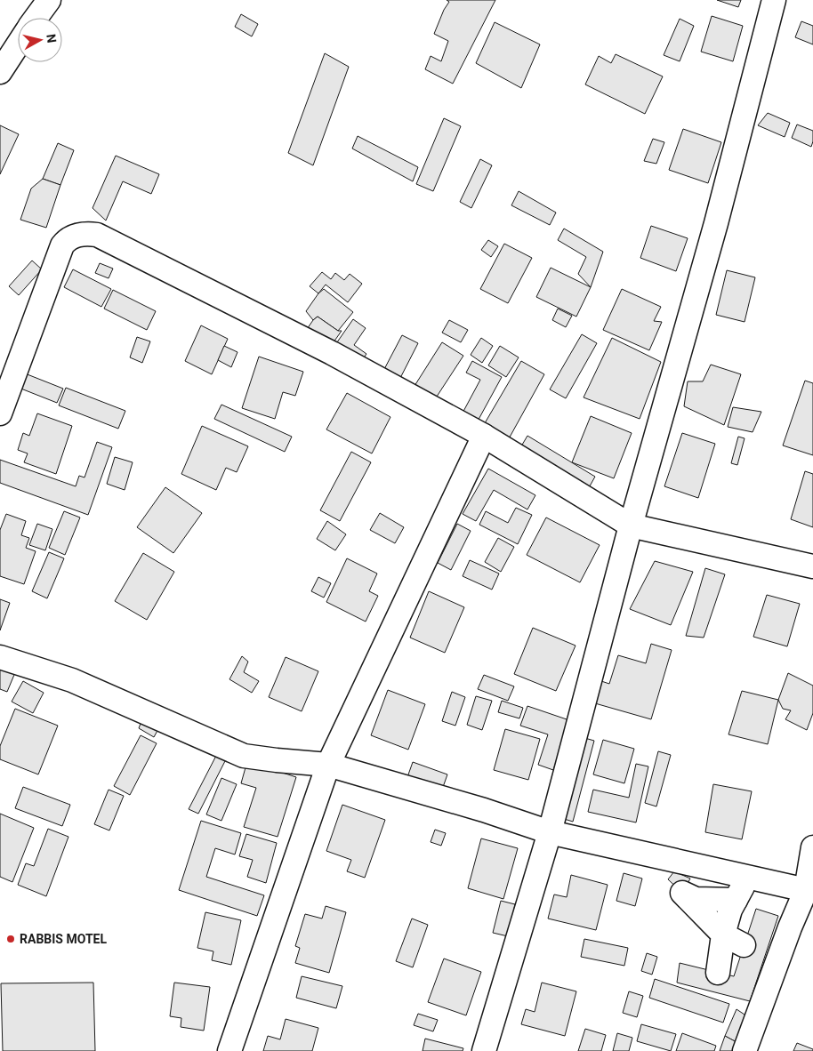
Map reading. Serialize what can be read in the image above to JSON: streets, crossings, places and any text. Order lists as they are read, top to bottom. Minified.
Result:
{"places":["RABBIS MOTEL"],"north":"right"}
